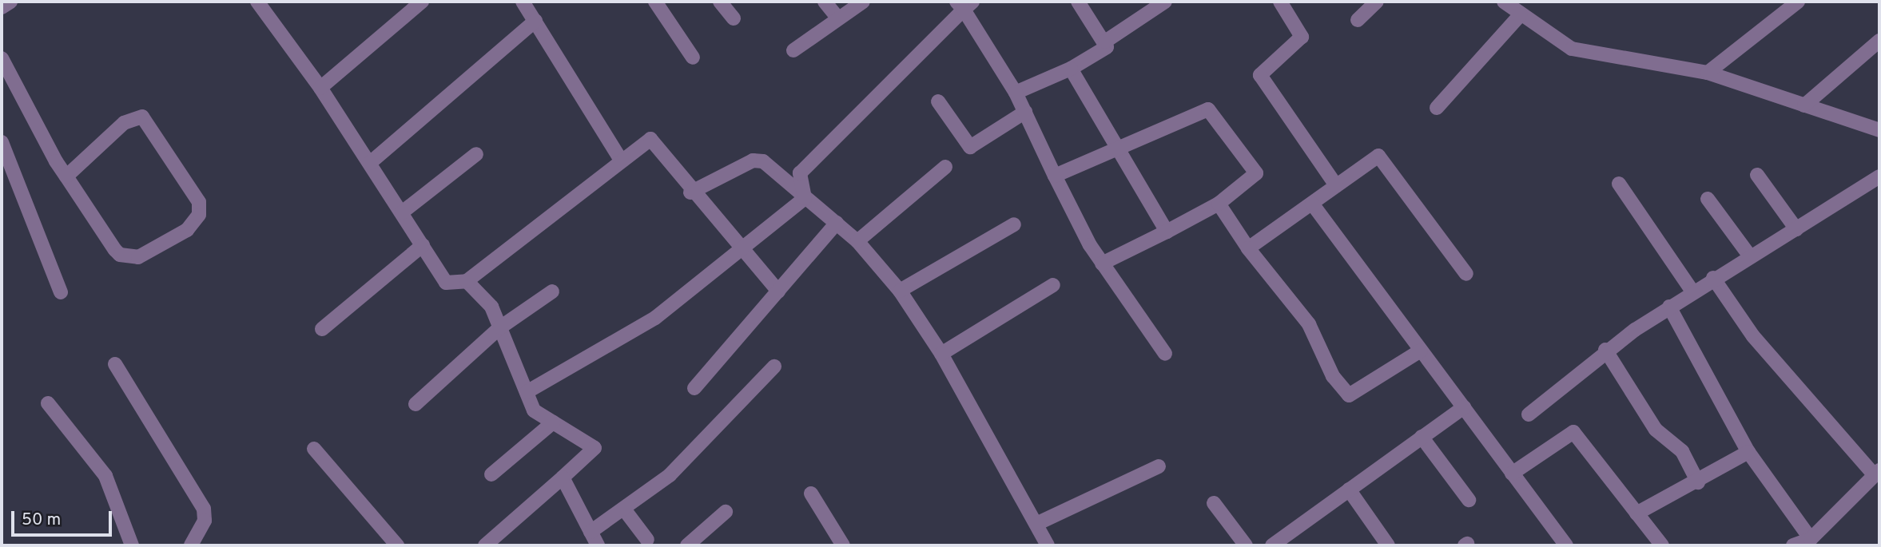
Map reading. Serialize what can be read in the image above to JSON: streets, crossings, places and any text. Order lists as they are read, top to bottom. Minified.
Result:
{"scale_bar":"50 m"}
